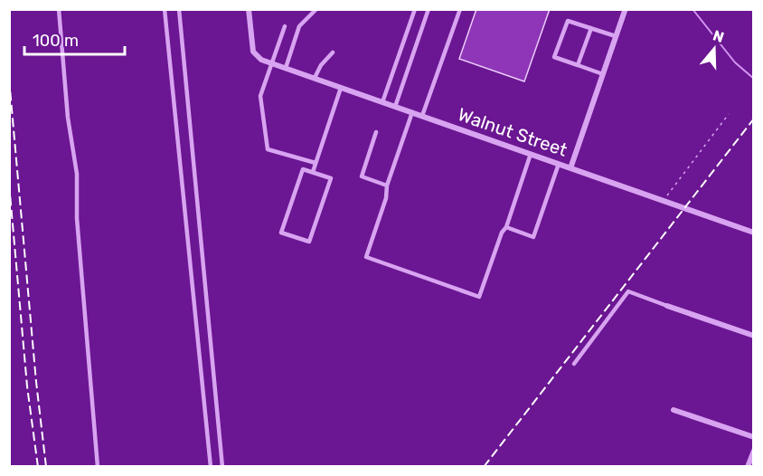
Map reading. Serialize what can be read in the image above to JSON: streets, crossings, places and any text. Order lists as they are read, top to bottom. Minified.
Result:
{"streets":{"street":["Walnut Street"]},"scale_bar":"100 m","north":"top"}
